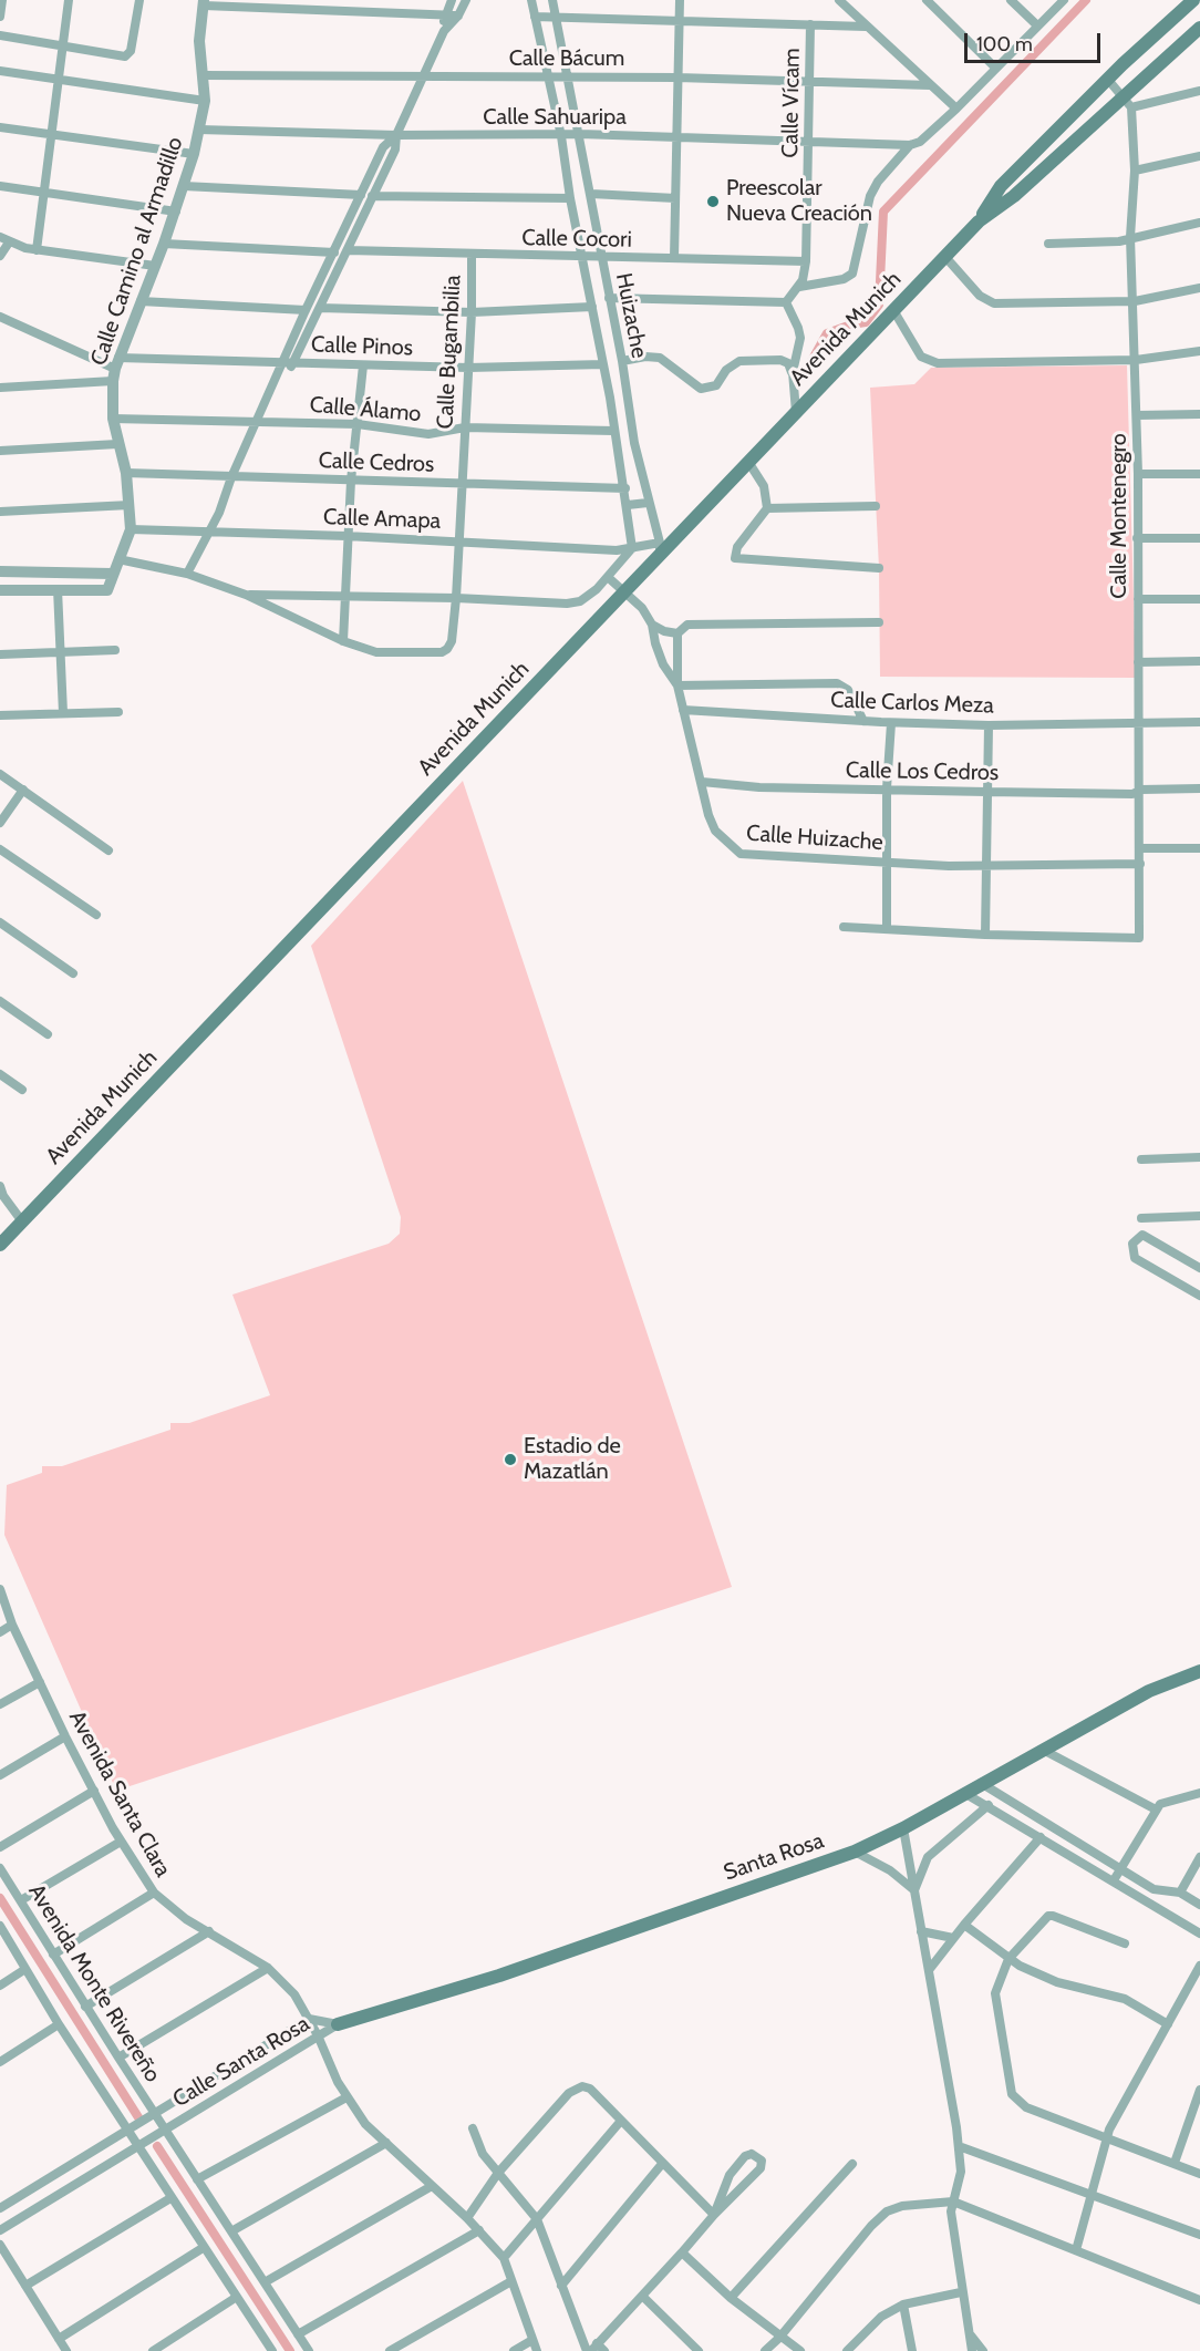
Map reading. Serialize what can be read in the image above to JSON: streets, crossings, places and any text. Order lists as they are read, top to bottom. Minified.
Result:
{"streets":{"main road":["Avenida Munich","Santa Rosa"],"street":["Calle Bácum","Calle Vícam","Calle Sahuaripa","Calle Cocori","Calle Camino al Armadillo","Huizache","Calle Pinos","Calle Bugambilia","Calle Álamo","Calle Cedros","Calle Montenegro","Calle Amapa","Calle Carlos Meza","Calle Los Cedros","Calle Huizache","Avenida Santa Clara","Avenida Monte Rivereño","Calle Santa Rosa"]},"crossings":[["Calle Bácum","Calle Vícam"],["Calle Bácum","Calle Camino al Armadillo"],["Calle Bácum","Huizache"],["Calle Vícam","Calle Sahuaripa"],["Calle Vícam","Calle Cocori"],["Calle Sahuaripa","Calle Camino al Armadillo"],["Calle Sahuaripa","Huizache"],["Calle Cocori","Huizache"],["Calle Cocori","Calle Bugambilia"],["Calle Camino al Armadillo","Calle Pinos"],["Calle Camino al Armadillo","Calle Álamo"],["Calle Camino al Armadillo","Calle Cedros"],["Calle Camino al Armadillo","Calle Amapa"],["Huizache","Avenida Munich"],["Huizache","Calle Pinos"],["Huizache","Calle Álamo"],["Huizache","Calle Cedros"],["Huizache","Calle Amapa"],["Avenida Munich","Calle Amapa"],["Avenida Munich","Calle Huizache"],["Calle Pinos","Calle Bugambilia"],["Calle Bugambilia","Calle Álamo"],["Calle Bugambilia","Calle Cedros"],["Calle Bugambilia","Calle Amapa"],["Calle Montenegro","Calle Carlos Meza"],["Calle Montenegro","Calle Los Cedros"],["Calle Montenegro","Calle Huizache"],["Calle Carlos Meza","Calle Huizache"],["Calle Los Cedros","Calle Huizache"],["Avenida Santa Clara","Calle Santa Rosa"],["Santa Rosa","Calle Santa Rosa"],["Avenida Monte Rivereño","Calle Santa Rosa"]],"places":["Preescolar Nueva Creación","Estadio de Mazatlán"],"scale_bar":"100 m"}
